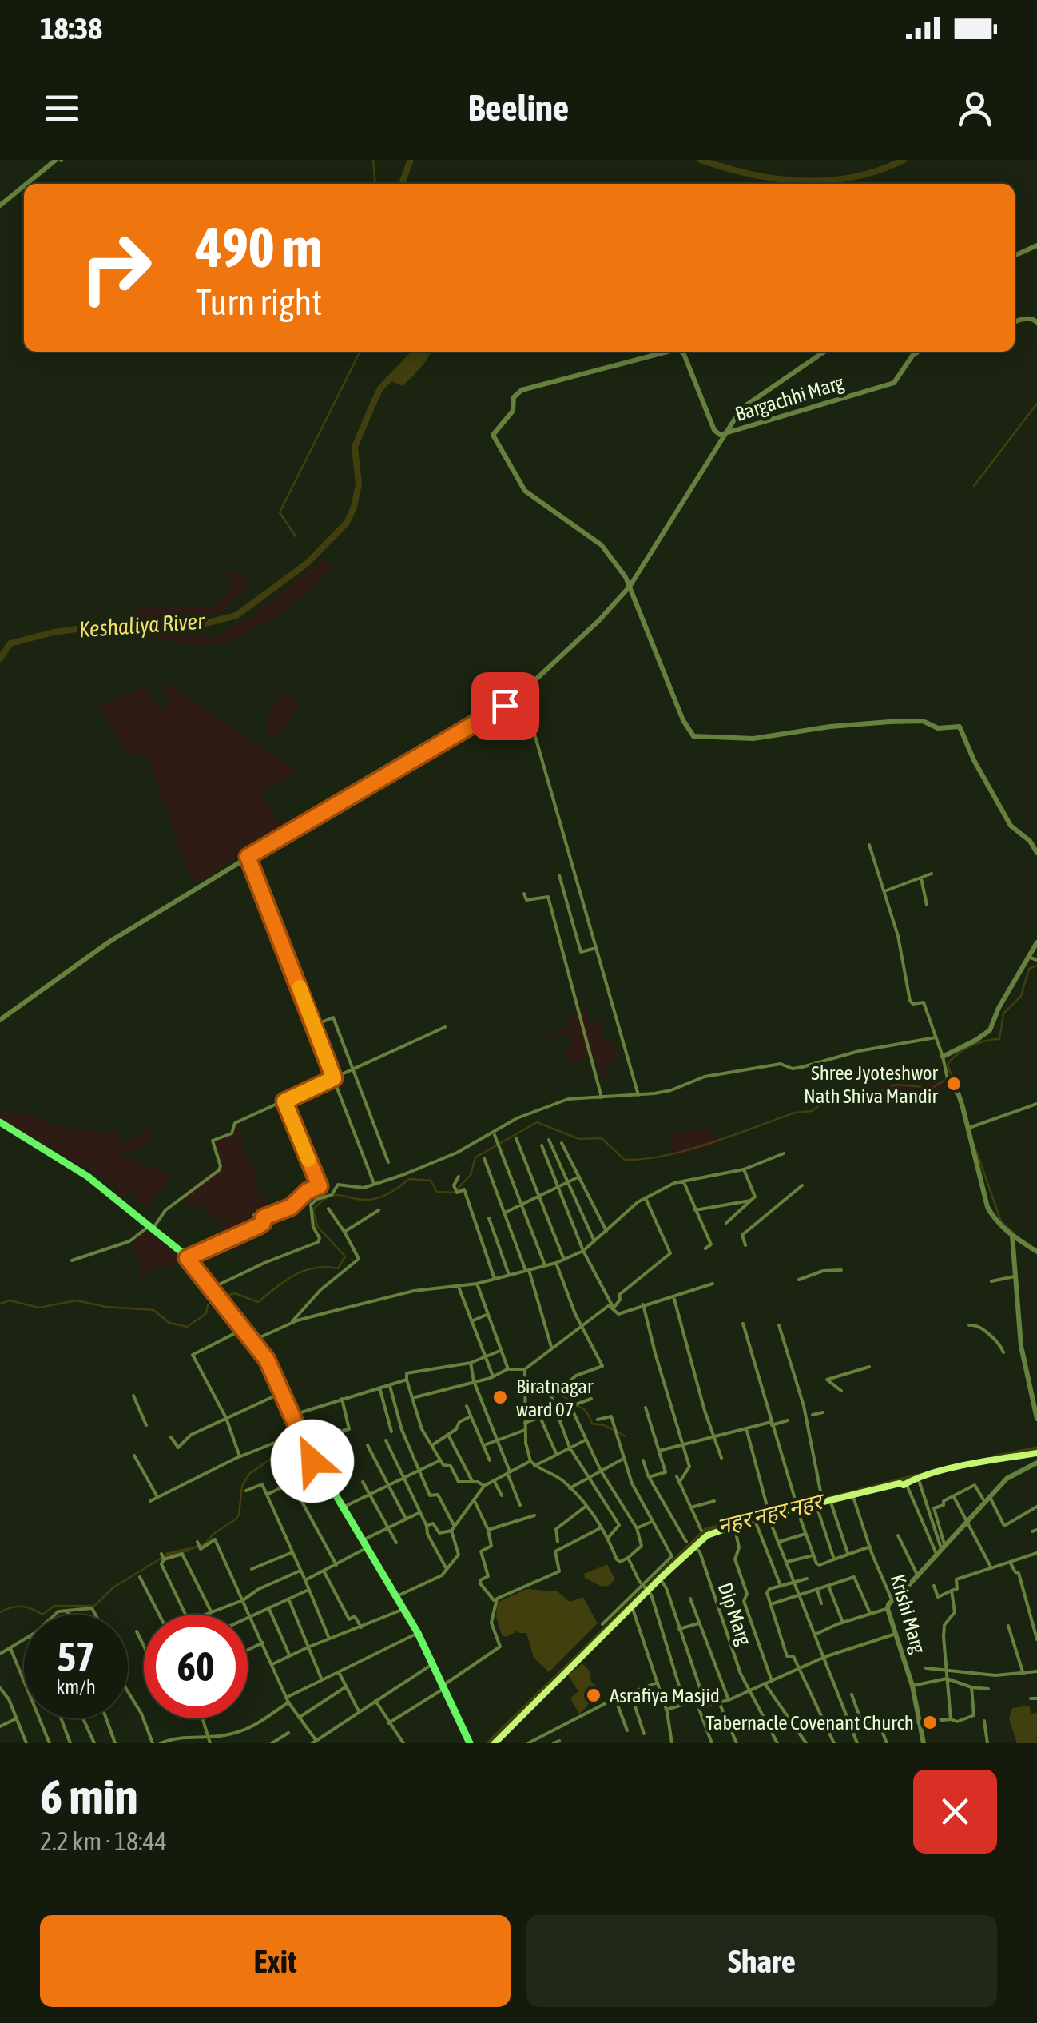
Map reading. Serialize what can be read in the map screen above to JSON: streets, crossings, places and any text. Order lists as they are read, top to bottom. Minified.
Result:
{"streets":{"street":["Bargachhi Marg","Dip Marg","Krishi Marg"]},"water":["Keshaliya River","नहर नहर नहर"],"places":["Shree Jyoteshwor Nath Shiva Mandir","Biratnagar ward 07","Asrafiya Masjid","Tabernacle Covenant Church"],"page":{"status":"18:38","header":"Beeline","turn":["490 m","Turn right"],"speed":"57 km/h","limit":"60","heading":["6 min","2.2 km · 18:44"],"buttons":["Exit","Share"]}}
